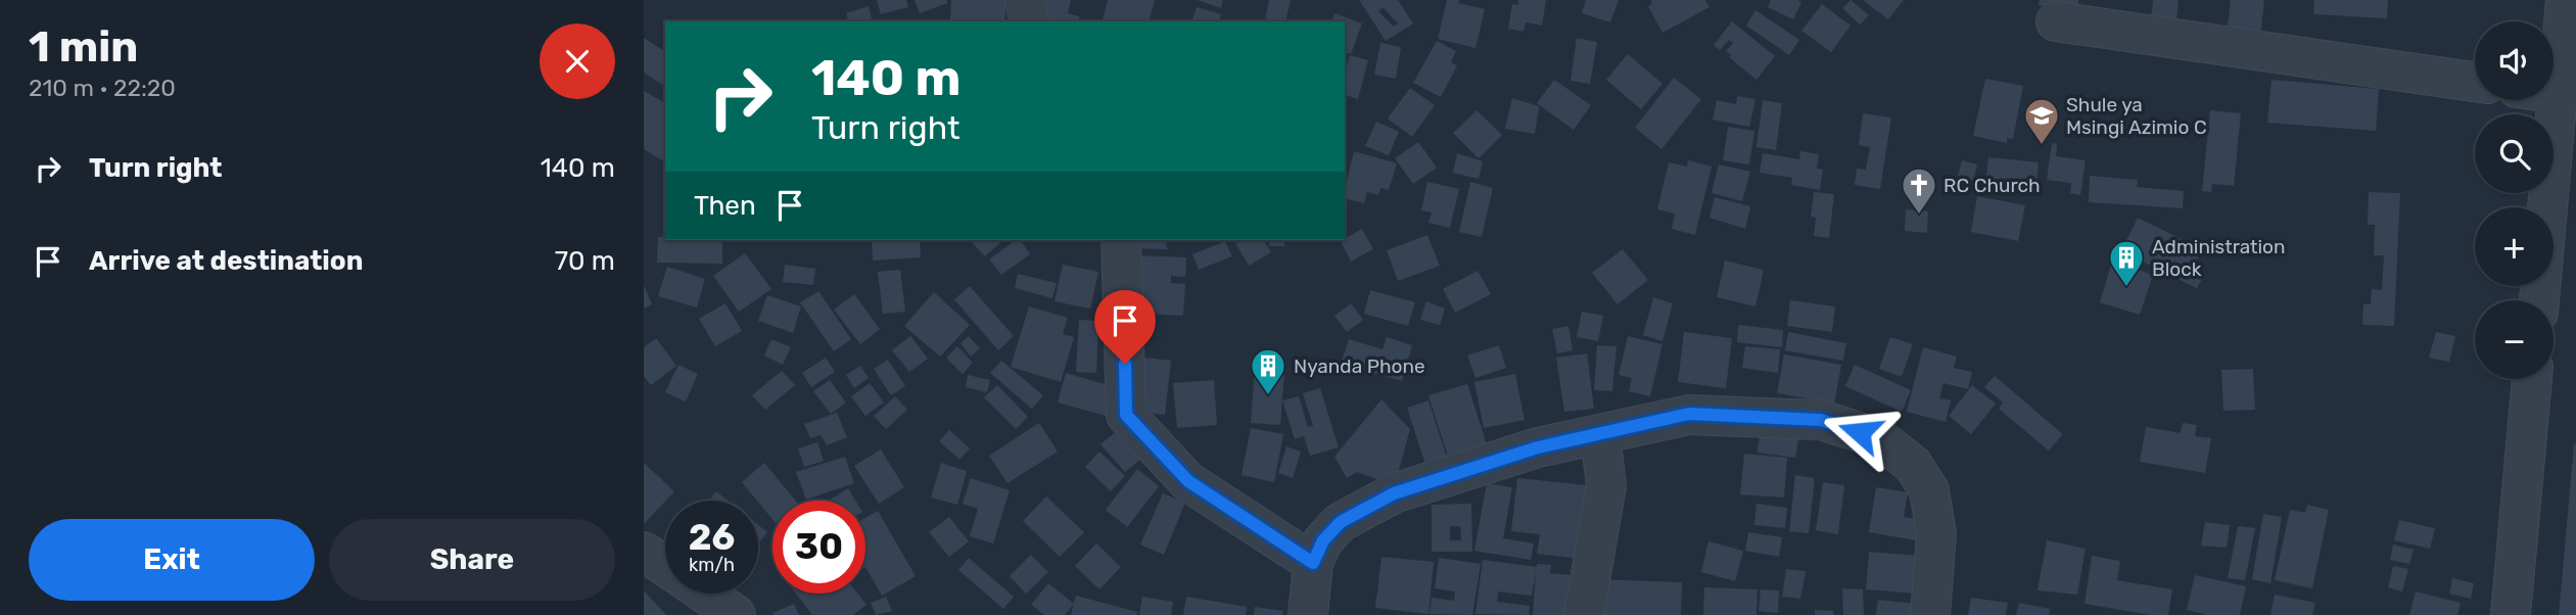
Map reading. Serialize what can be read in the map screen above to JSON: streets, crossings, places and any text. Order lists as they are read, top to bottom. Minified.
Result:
{"places":{"school or university":["Shule ya Msingi Azimio C"],"church":["RC Church"],"building":["Administration Block","Nyanda Phone"]},"page":{"heading":["1 min","210 m · 22:20"],"map_buttons":["+","−"],"turn":["140 m","Turn right"],"list":[{"name":"Turn right","value":"140 m"},{"name":"Arrive at destination","value":"70 m"}],"then":"Then","speed":"26 km/h","limit":"30","buttons":["Exit","Share"]}}
